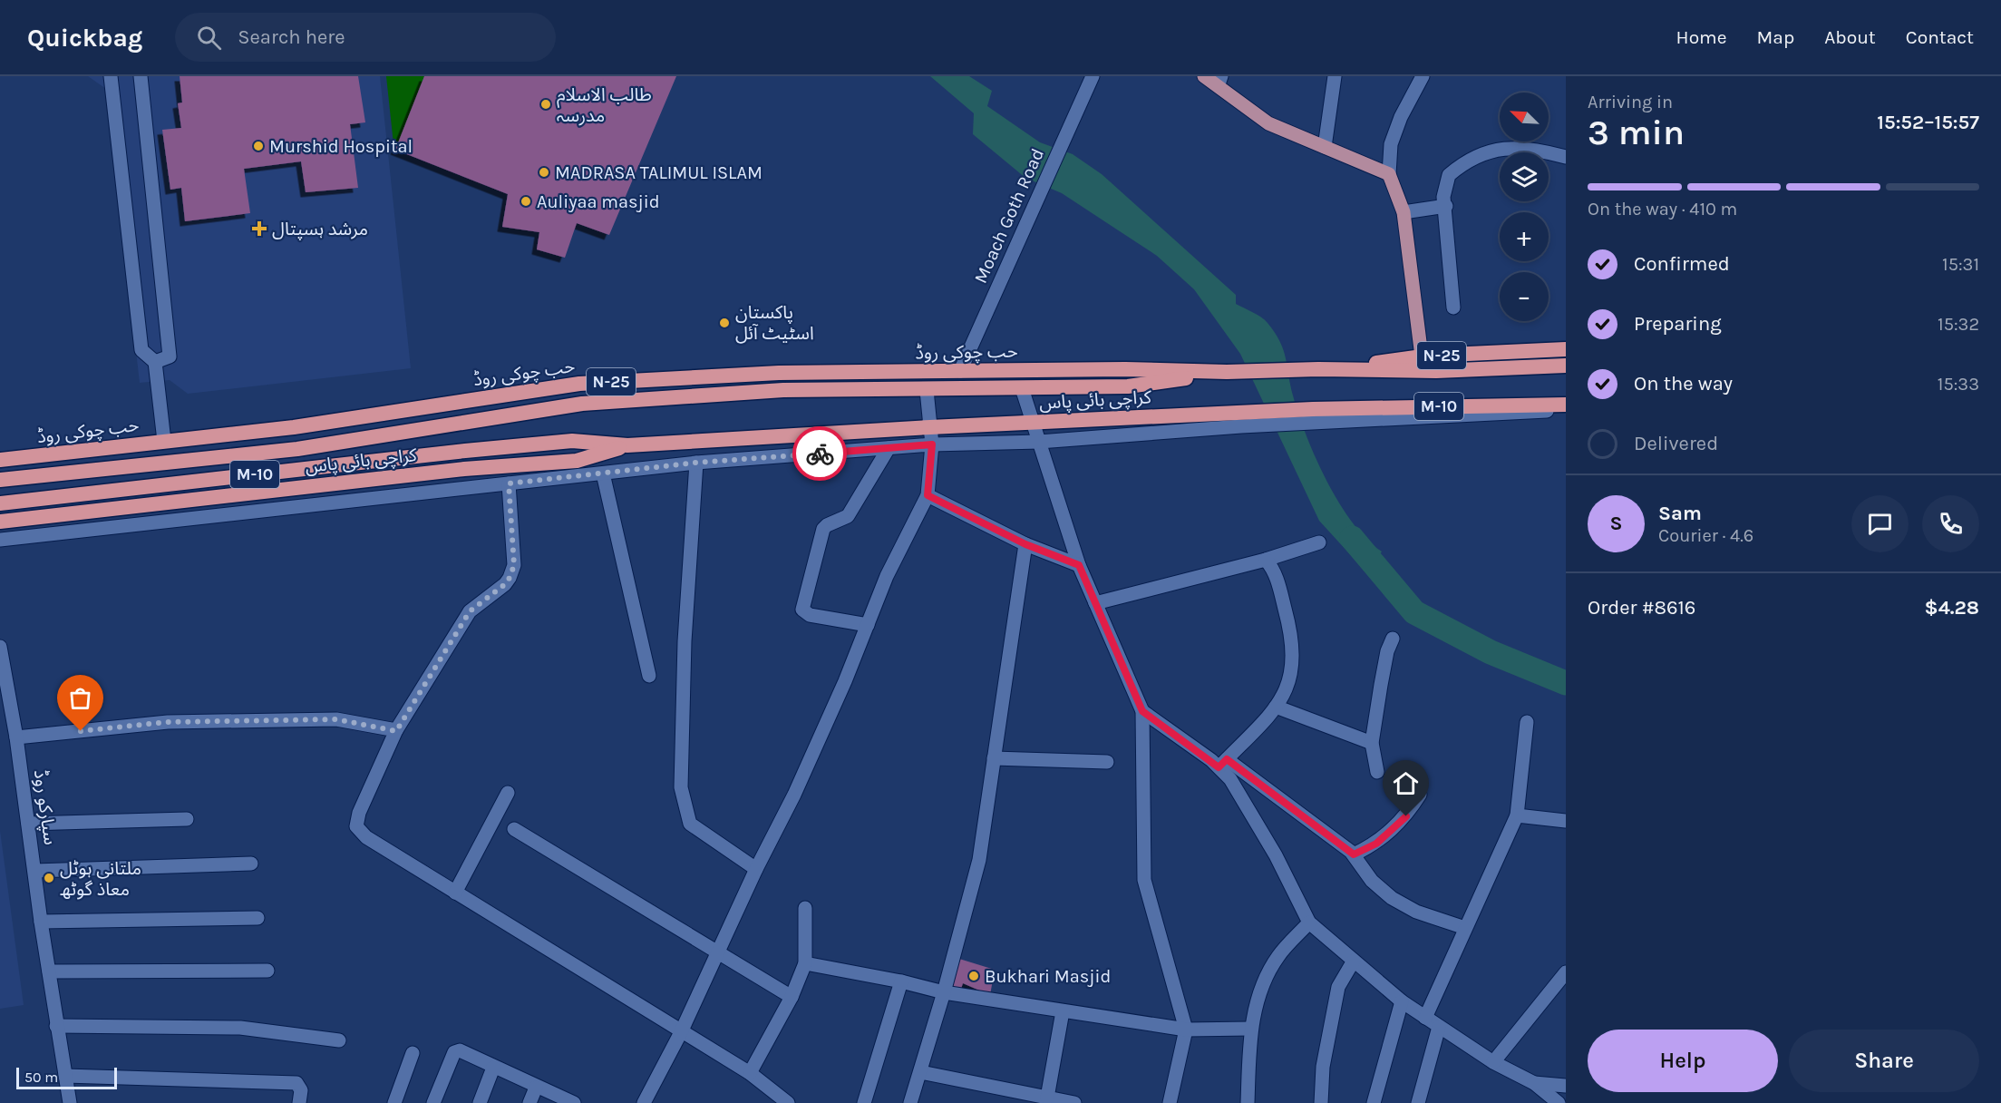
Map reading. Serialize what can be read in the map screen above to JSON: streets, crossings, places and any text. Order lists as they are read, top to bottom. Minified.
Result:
{"streets":{"highway":["حب چوکی روڈ","N-25","کراچی بائی پاس","M-10"],"street":["Moach Goth Road","سپارکو روڈ"]},"crossings":[["Moach Goth Road","حب چوکی روڈ"]],"places":{"other":["طالب الاسلام مدرسہ","Murshid Hospital","MADRASA TALIMUL ISLAM","Auliyaa masjid","پاکستان اسٹیٹ آئل","ملتانی ہوٹل معاذ گوٹھ","Bukhari Masjid"],"health":["مرشد ہسپتال"]},"scale_bar":"50 m","north":"top left","page":{"header":"Quickbag","search":"Search here","nav":["Home","Map","About","Contact"],"heading":["3 min","Arriving in","15:52–15:57"],"panel":["Sam","Courier · 4.6","Order #8616","$4.28"],"map_buttons":["+","−"],"bar":"On the way · 410 m","list":[["Confirmed","15:31"],["Preparing","15:32"],["On the way","15:33"],"Delivered"],"round":"S","buttons":["Help","Share"],"scale":"50 m"}}
